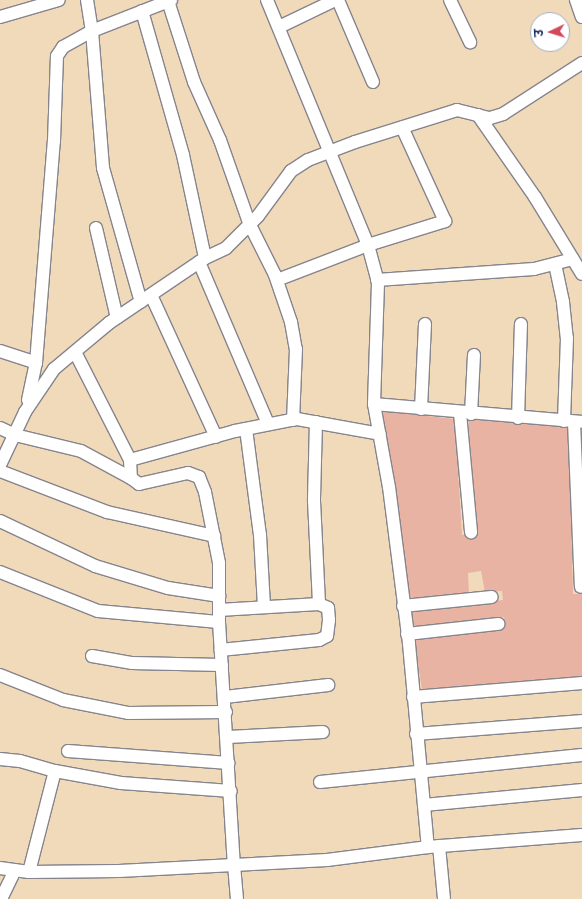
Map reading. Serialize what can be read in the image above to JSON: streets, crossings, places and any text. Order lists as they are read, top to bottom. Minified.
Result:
{"north":"left"}
